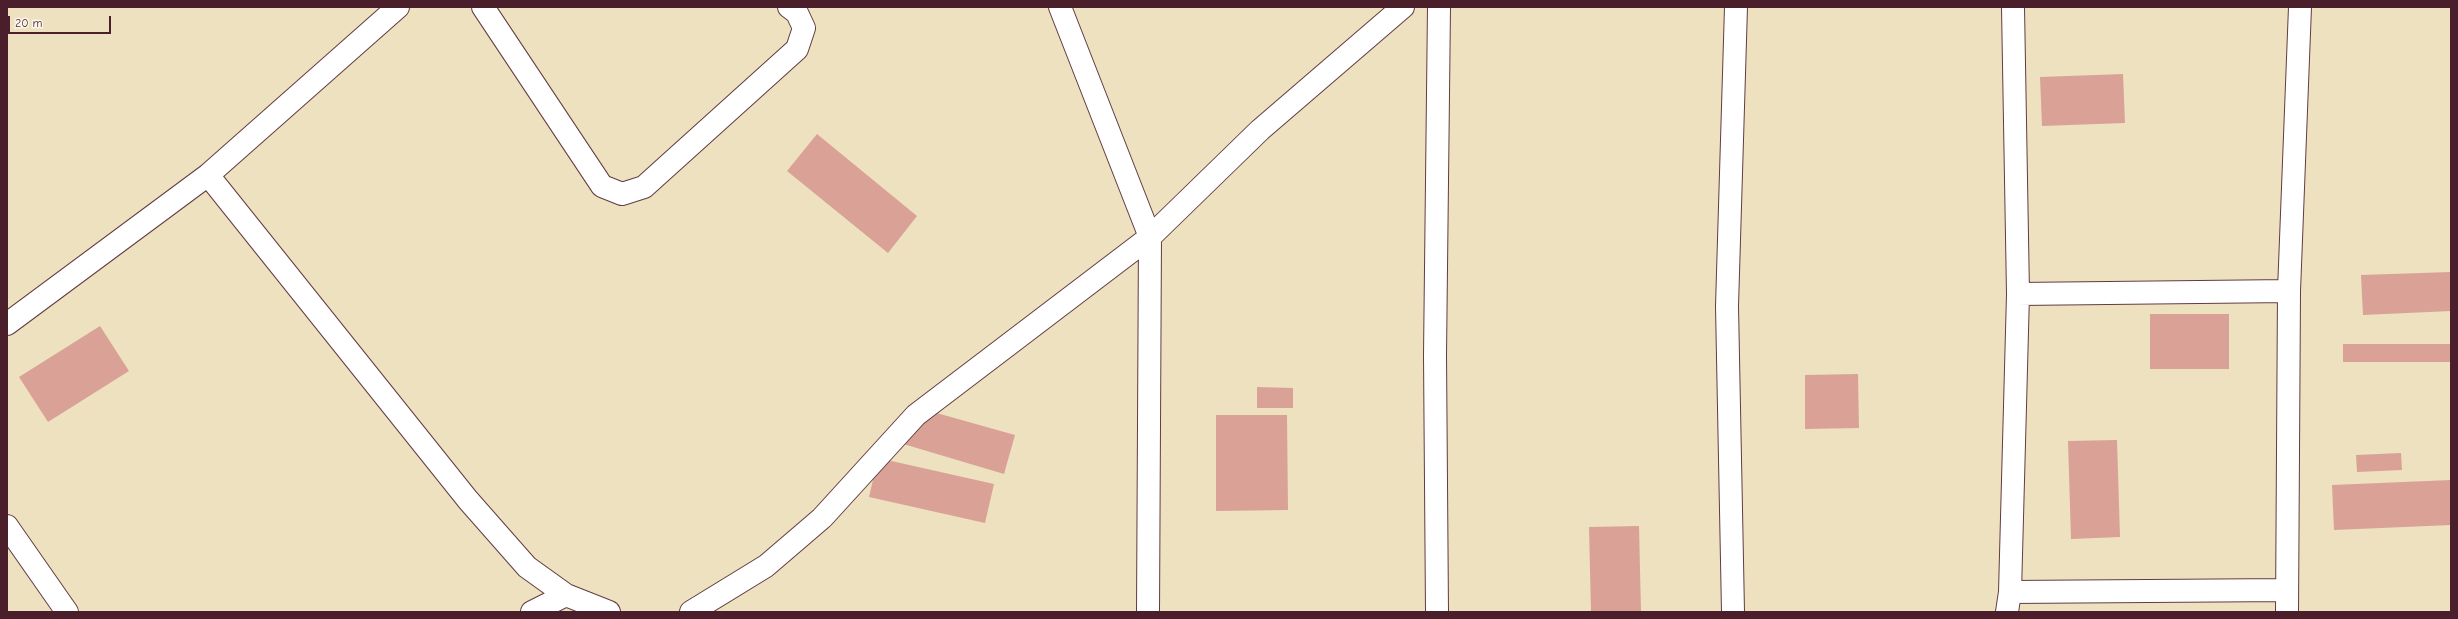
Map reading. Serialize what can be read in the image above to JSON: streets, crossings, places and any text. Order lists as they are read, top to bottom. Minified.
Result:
{"scale_bar":"20 m"}
